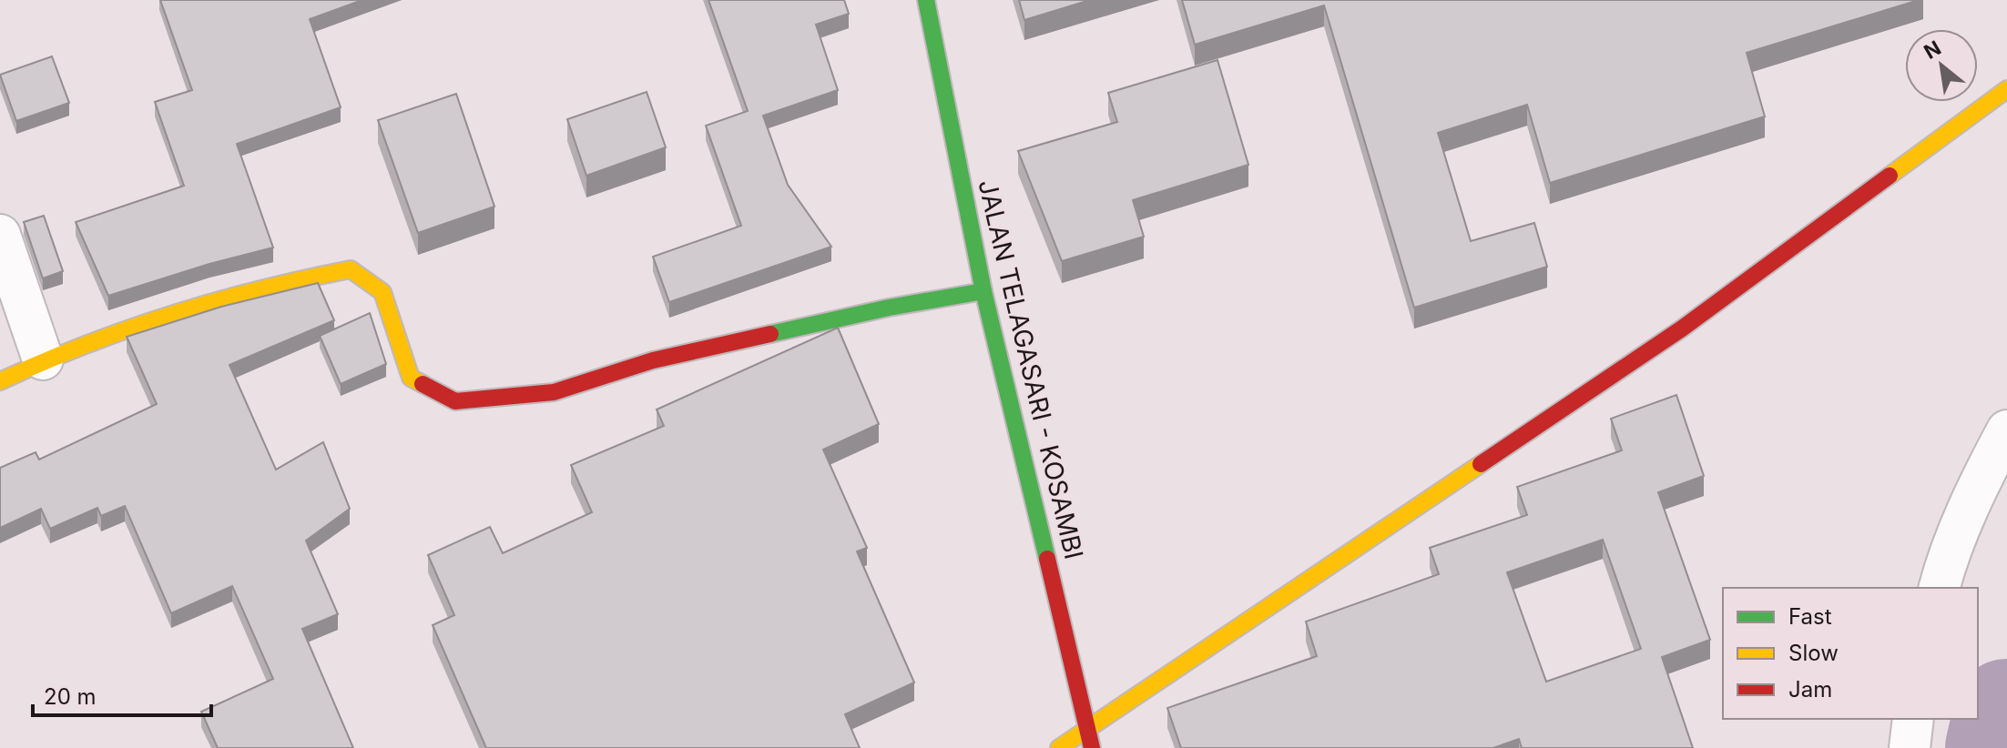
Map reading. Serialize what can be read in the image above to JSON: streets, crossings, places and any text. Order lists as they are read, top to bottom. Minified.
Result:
{"streets":{"street":["JALAN TELAGASARI - KOSAMBI"]},"legend":["Fast","Slow","Jam"],"scale_bar":"20 m","north":"top left"}
